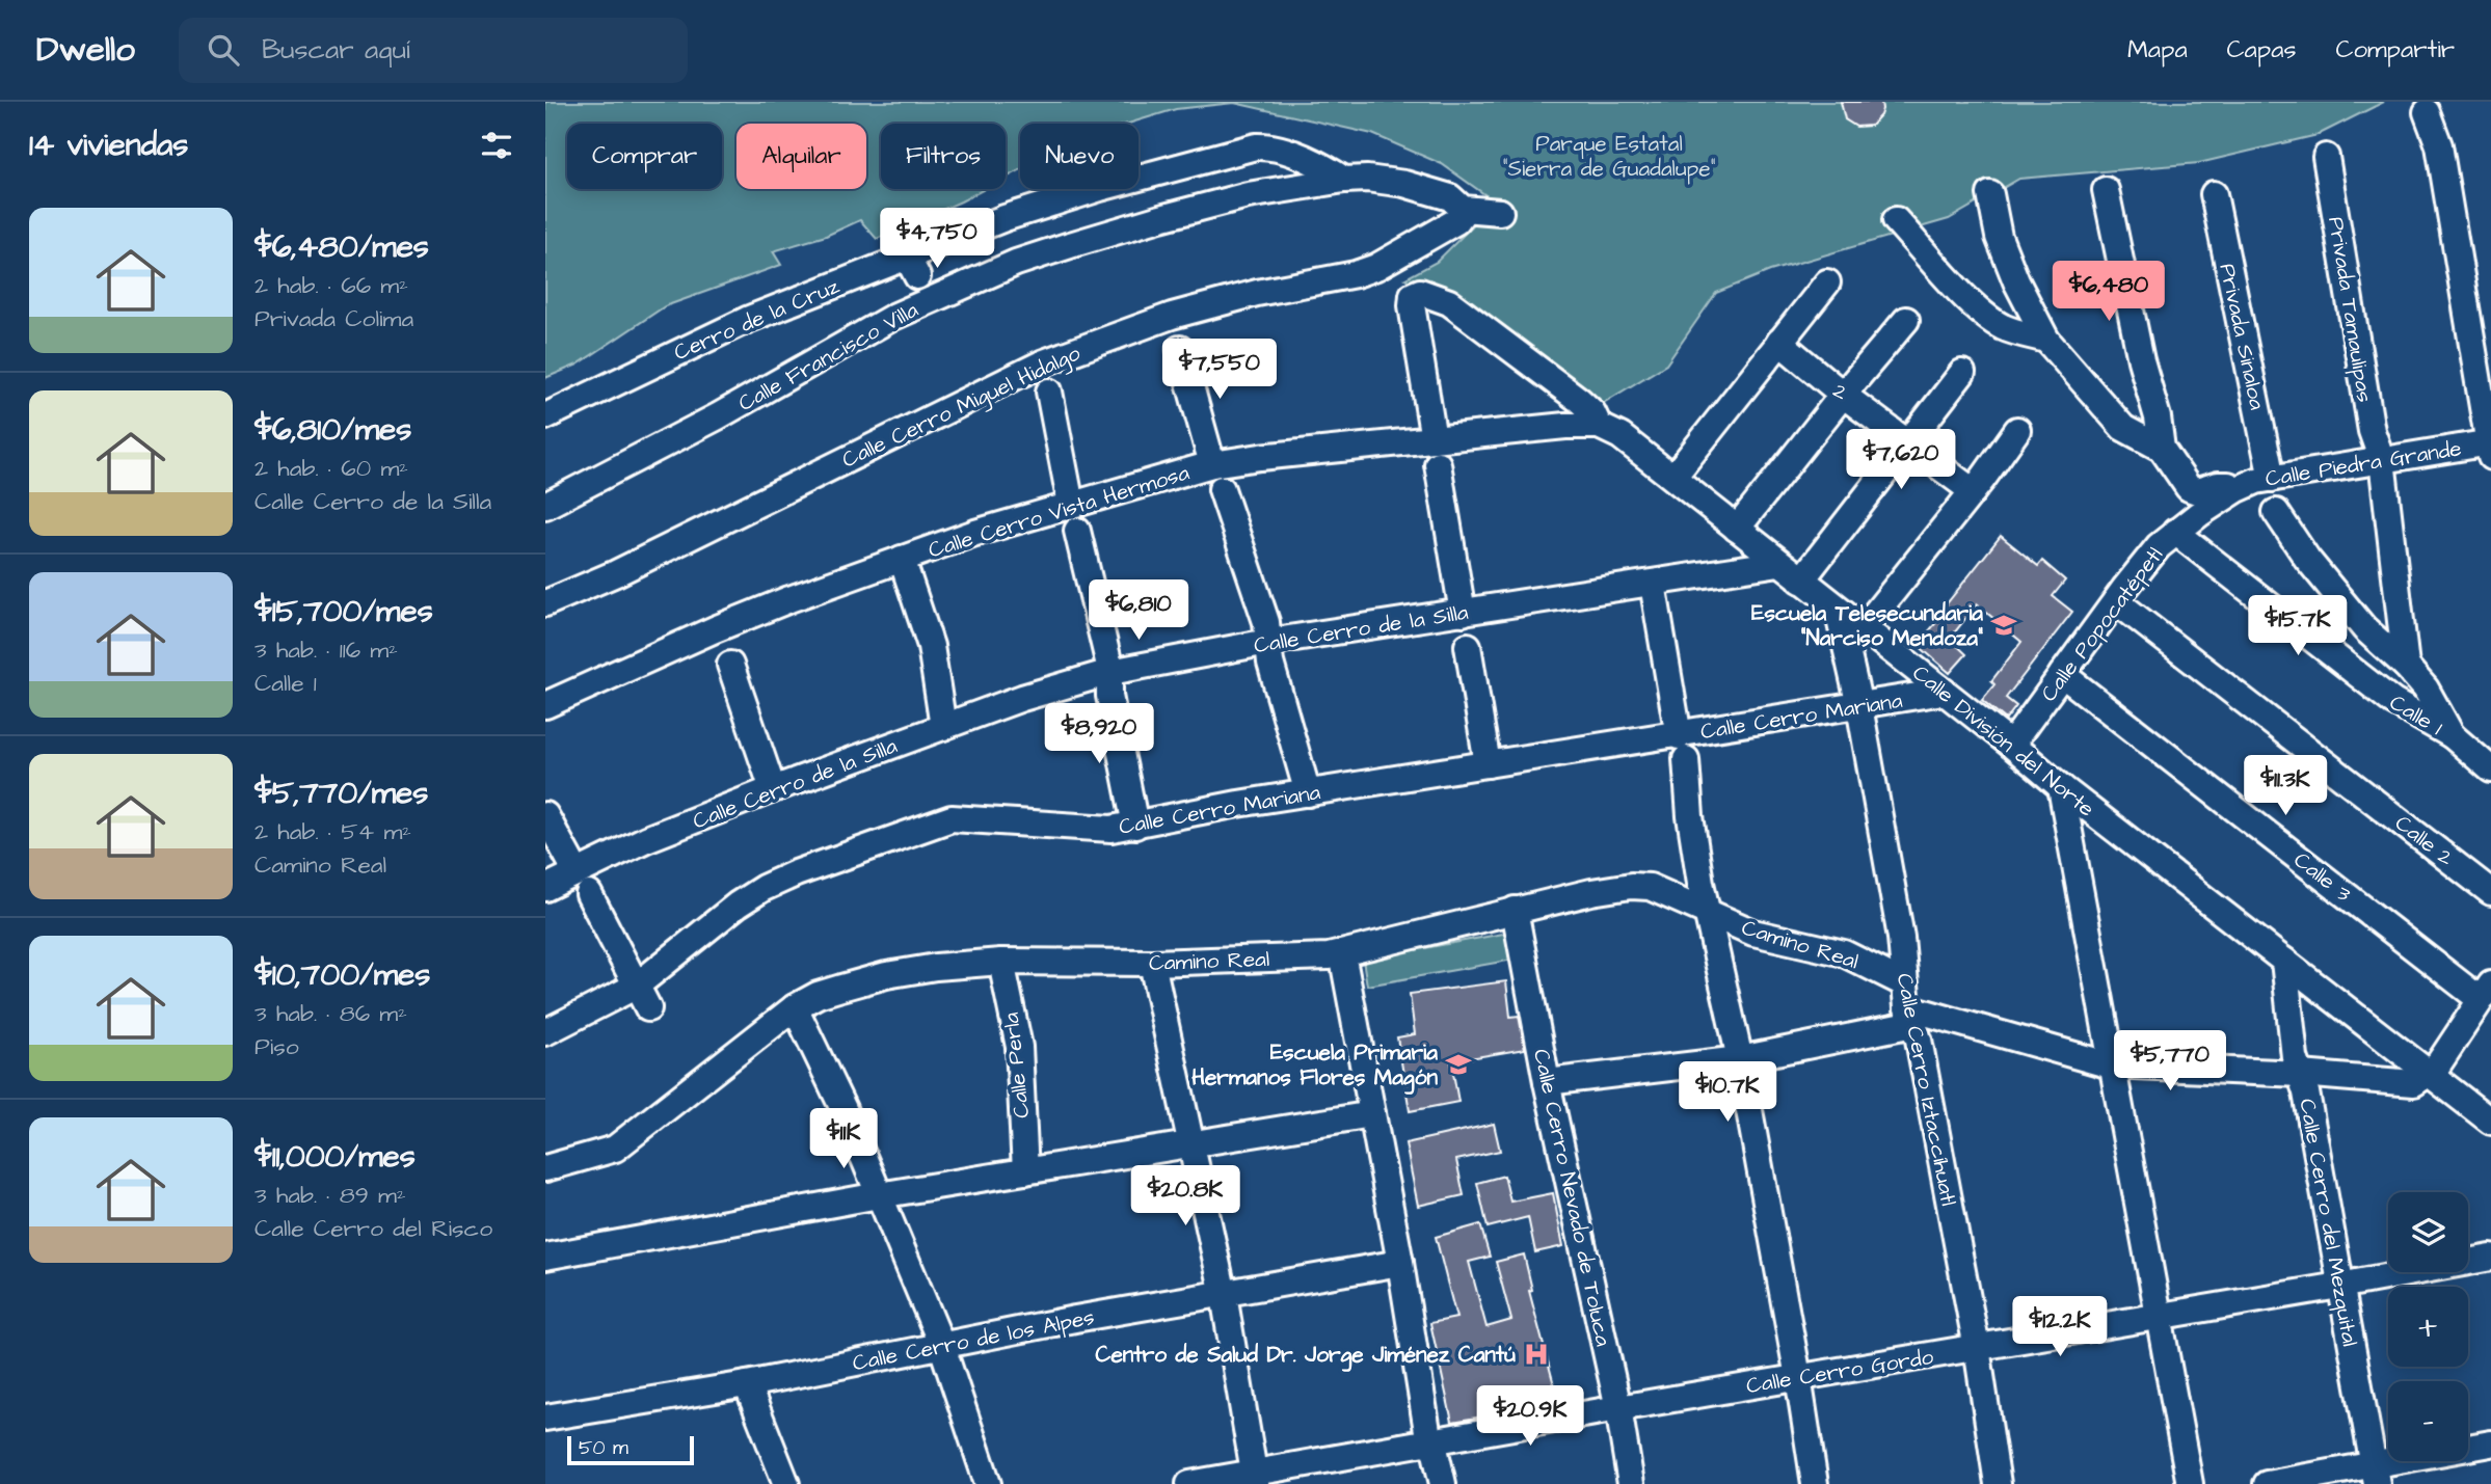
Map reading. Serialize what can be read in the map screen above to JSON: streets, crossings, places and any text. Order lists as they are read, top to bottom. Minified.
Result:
{"streets":{"street":["Privada Tamaulipas","Cerro de la Cruz","Privada Sinaloa","Calle Francisco Villa","2","Calle Cerro Miguel Hidalgo","Calle Piedra Grande","Calle Cerro Vista Hermosa","Calle Popocatépetl","Calle Cerro de la Silla","Calle 1","Calle Cerro Mariana","Calle División del Norte","Calle 2","Calle 3","Camino Real","Calle Perla","Calle Cerro Iztaccíhuatl","Calle Cerro Nevado de Toluca","Calle Cerro del Mezquital","Calle Cerro de los Alpes","Calle Cerro Gordo"]},"crossings":[["Privada Tamaulipas","Calle Piedra Grande"],["Cerro de la Cruz","Calle Francisco Villa"],["Privada Sinaloa","Calle Piedra Grande"],["Calle Francisco Villa","Calle Cerro Miguel Hidalgo"],["Calle Piedra Grande","Calle Popocatépetl"],["Calle Cerro Vista Hermosa","Calle División del Norte"],["Calle Popocatépetl","Calle 1"],["Calle Popocatépetl","Calle División del Norte"],["Calle Popocatépetl","Calle 2"],["Calle Popocatépetl","Calle 3"],["Calle Cerro de la Silla","Calle División del Norte"],["Calle Cerro Mariana","Calle División del Norte"],["Calle Cerro Mariana","Calle Cerro Iztaccíhuatl"],["Calle División del Norte","Camino Real"],["Calle División del Norte","Calle Cerro Iztaccíhuatl"],["Calle División del Norte","Calle Cerro del Mezquital"],["Camino Real","Calle Perla"],["Camino Real","Calle Cerro Iztaccíhuatl"],["Camino Real","Calle Cerro Nevado de Toluca"],["Camino Real","Calle Cerro del Mezquital"],["Calle Cerro Iztaccíhuatl","Calle Cerro Gordo"],["Calle Cerro Nevado de Toluca","Calle Cerro Gordo"],["Calle Cerro del Mezquital","Calle Cerro Gordo"]],"parks":["Parque Estatal \"Sierra de Guadalupe\""],"places":{"school or university":["Escuela Telesecundaria \"Narciso Mendoza\"","Escuela Primaria Hermanos Flores Magón"],"hospital":["Centro de Salud Dr. Jorge Jiménez Cantú"]},"scale_bar":"50 m","page":{"header":"Dwello","search":"Buscar aquí","nav":["Mapa","Capas","Compartir"],"heading":"14 viviendas","chip":["Comprar","Alquilar","Filtros","Nuevo"],"list":[{"name":"$6,480/mes","note":"2 hab. · 66 m² · Privada Colima"},{"name":"$6,810/mes","note":"2 hab. · 60 m² · Calle Cerro de la Silla"},{"name":"$15,700/mes","note":"3 hab. · 116 m² · Calle 1"},{"name":"$5,770/mes","note":"2 hab. · 54 m² · Camino Real"},{"name":"$10,700/mes","note":"3 hab. · 86 m² · Piso"},{"name":"$11,000/mes","note":"3 hab. · 89 m² · Calle Cerro del Risco"}],"price":["$4,750","$6,480","$7,550","$7,620","$6,810","$15.7K","$8,920","$11.3K","$5,770","$10.7K","$11K","$20.8K","$12.2K","$20.9K"],"map_buttons":["+","−"],"scale":"50 m"}}
